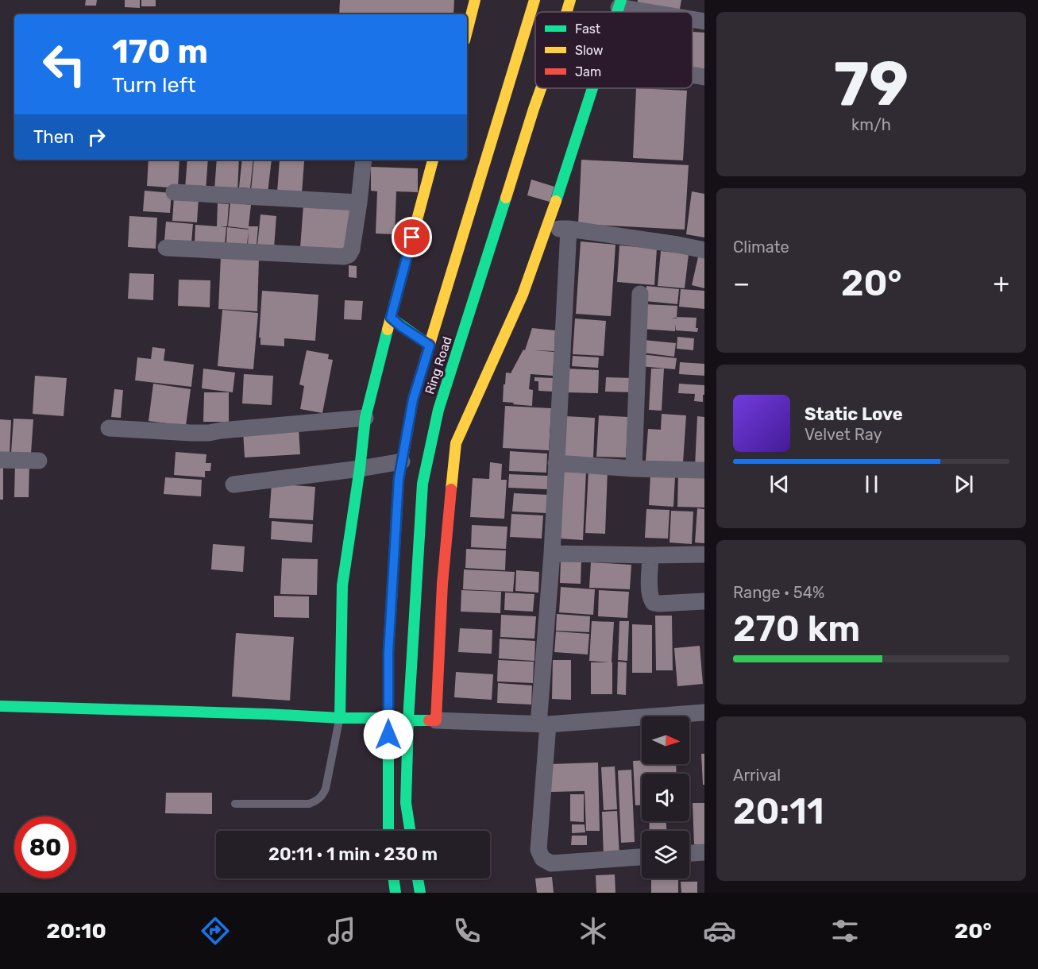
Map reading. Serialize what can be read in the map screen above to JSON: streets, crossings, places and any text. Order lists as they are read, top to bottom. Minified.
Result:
{"streets":{"main road":["Ring Road"]},"legend":["Fast","Slow","Jam"],"north":"right","page":{"tile":[["79","km/h"],"Climate",["Range · 54%","270 km"],["Arrival","20:11"]],"turn":["170 m","Turn left"],"then":"Then","heat":["−","20°","+"],"song":["Static Love","Velvet Ray"],"limit":"80","trip":"20:11 · 1 min · 230 m","tabs":["20:10","20°"]}}
